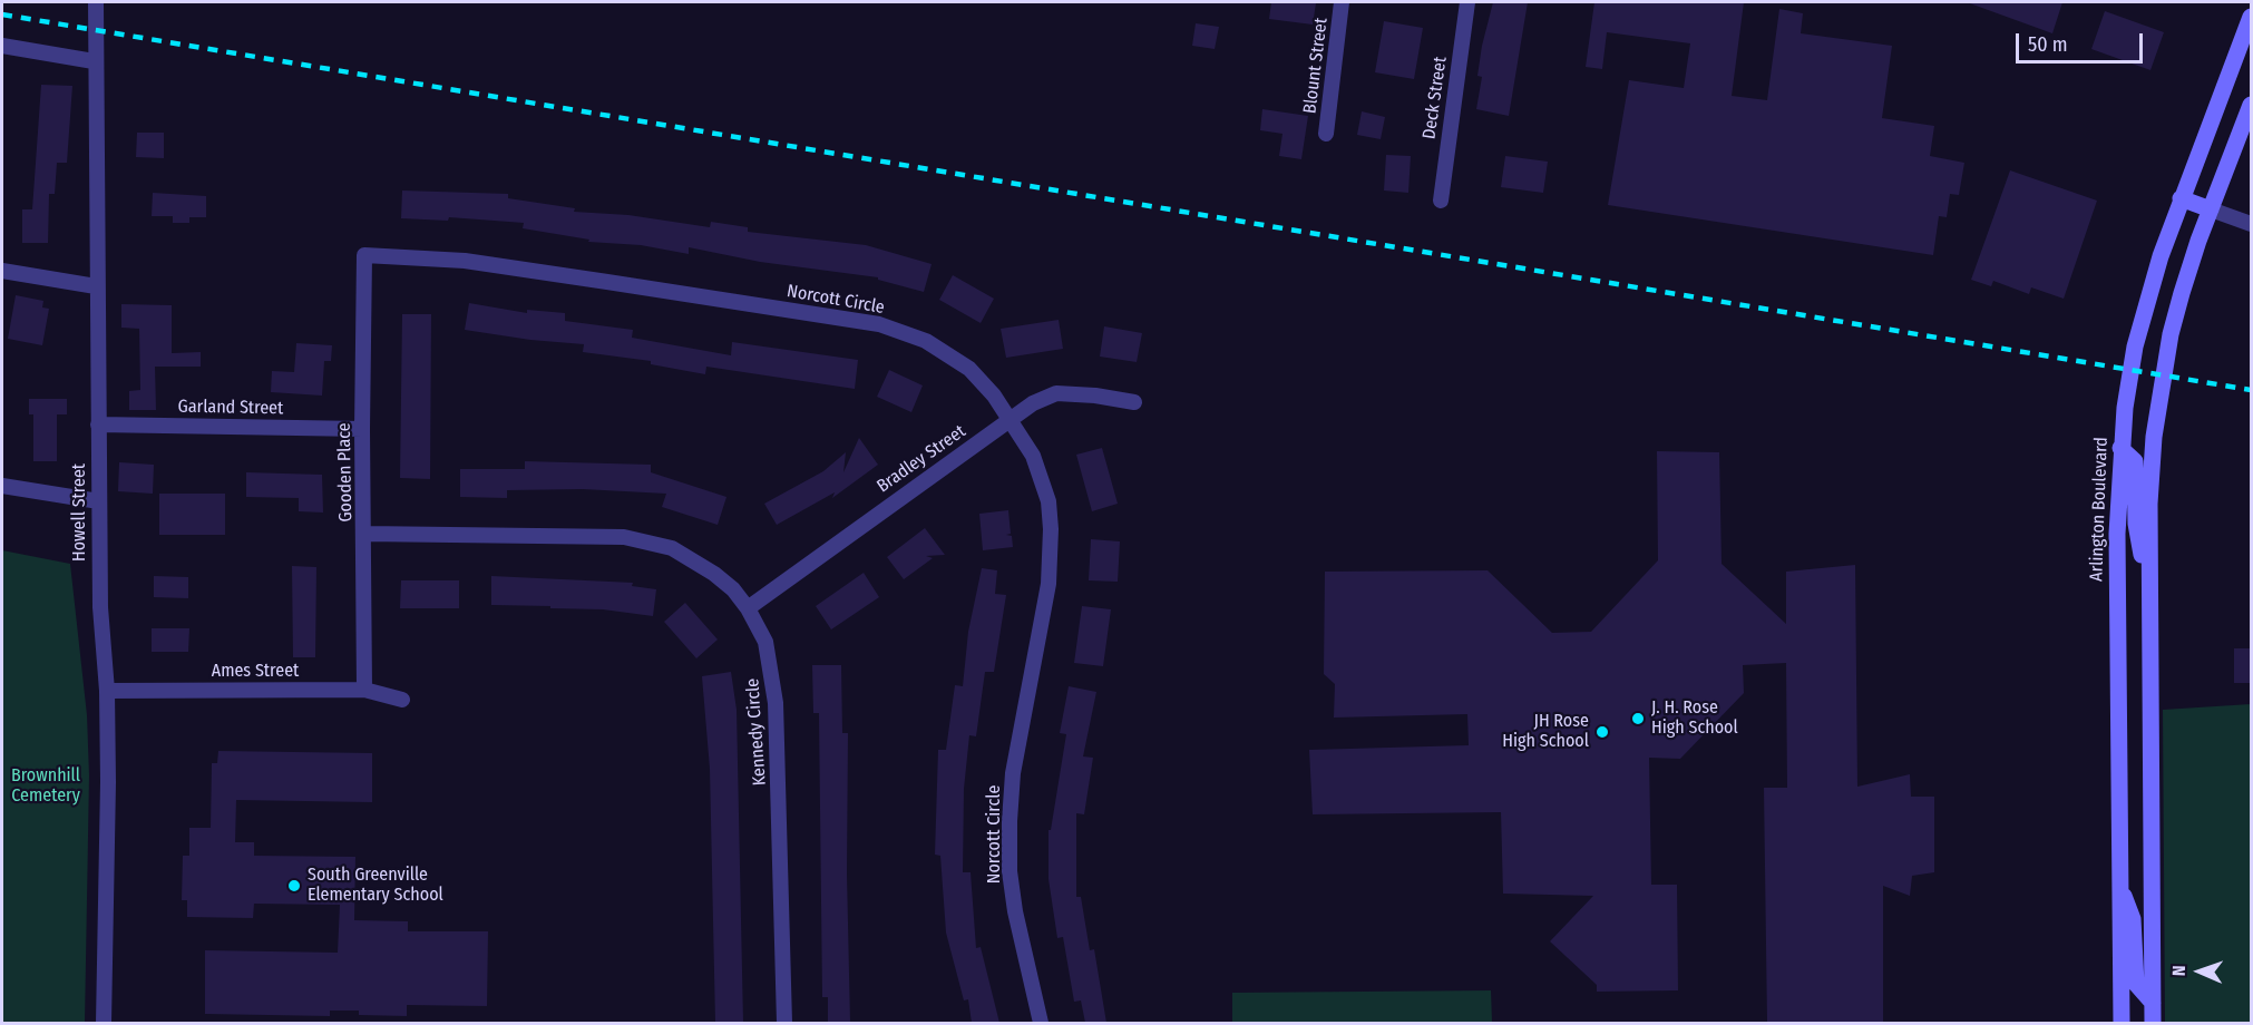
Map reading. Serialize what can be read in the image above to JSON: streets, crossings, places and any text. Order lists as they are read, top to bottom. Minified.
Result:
{"streets":{"main road":["Arlington Boulevard"],"street":["Blount Street","Deck Street","Norcott Circle","Garland Street","Bradley Street","Gooden Place","Howell Street","Ames Street","Kennedy Circle"]},"crossings":[["Norcott Circle","Bradley Street"],["Norcott Circle","Gooden Place"],["Garland Street","Gooden Place"],["Garland Street","Howell Street"],["Bradley Street","Kennedy Circle"],["Gooden Place","Ames Street"],["Gooden Place","Kennedy Circle"],["Howell Street","Ames Street"]],"parks":["Brownhill Cemetery"],"places":["J. H. Rose High School","JH Rose High School","South Greenville Elementary School"],"scale_bar":"50 m","north":"left"}
